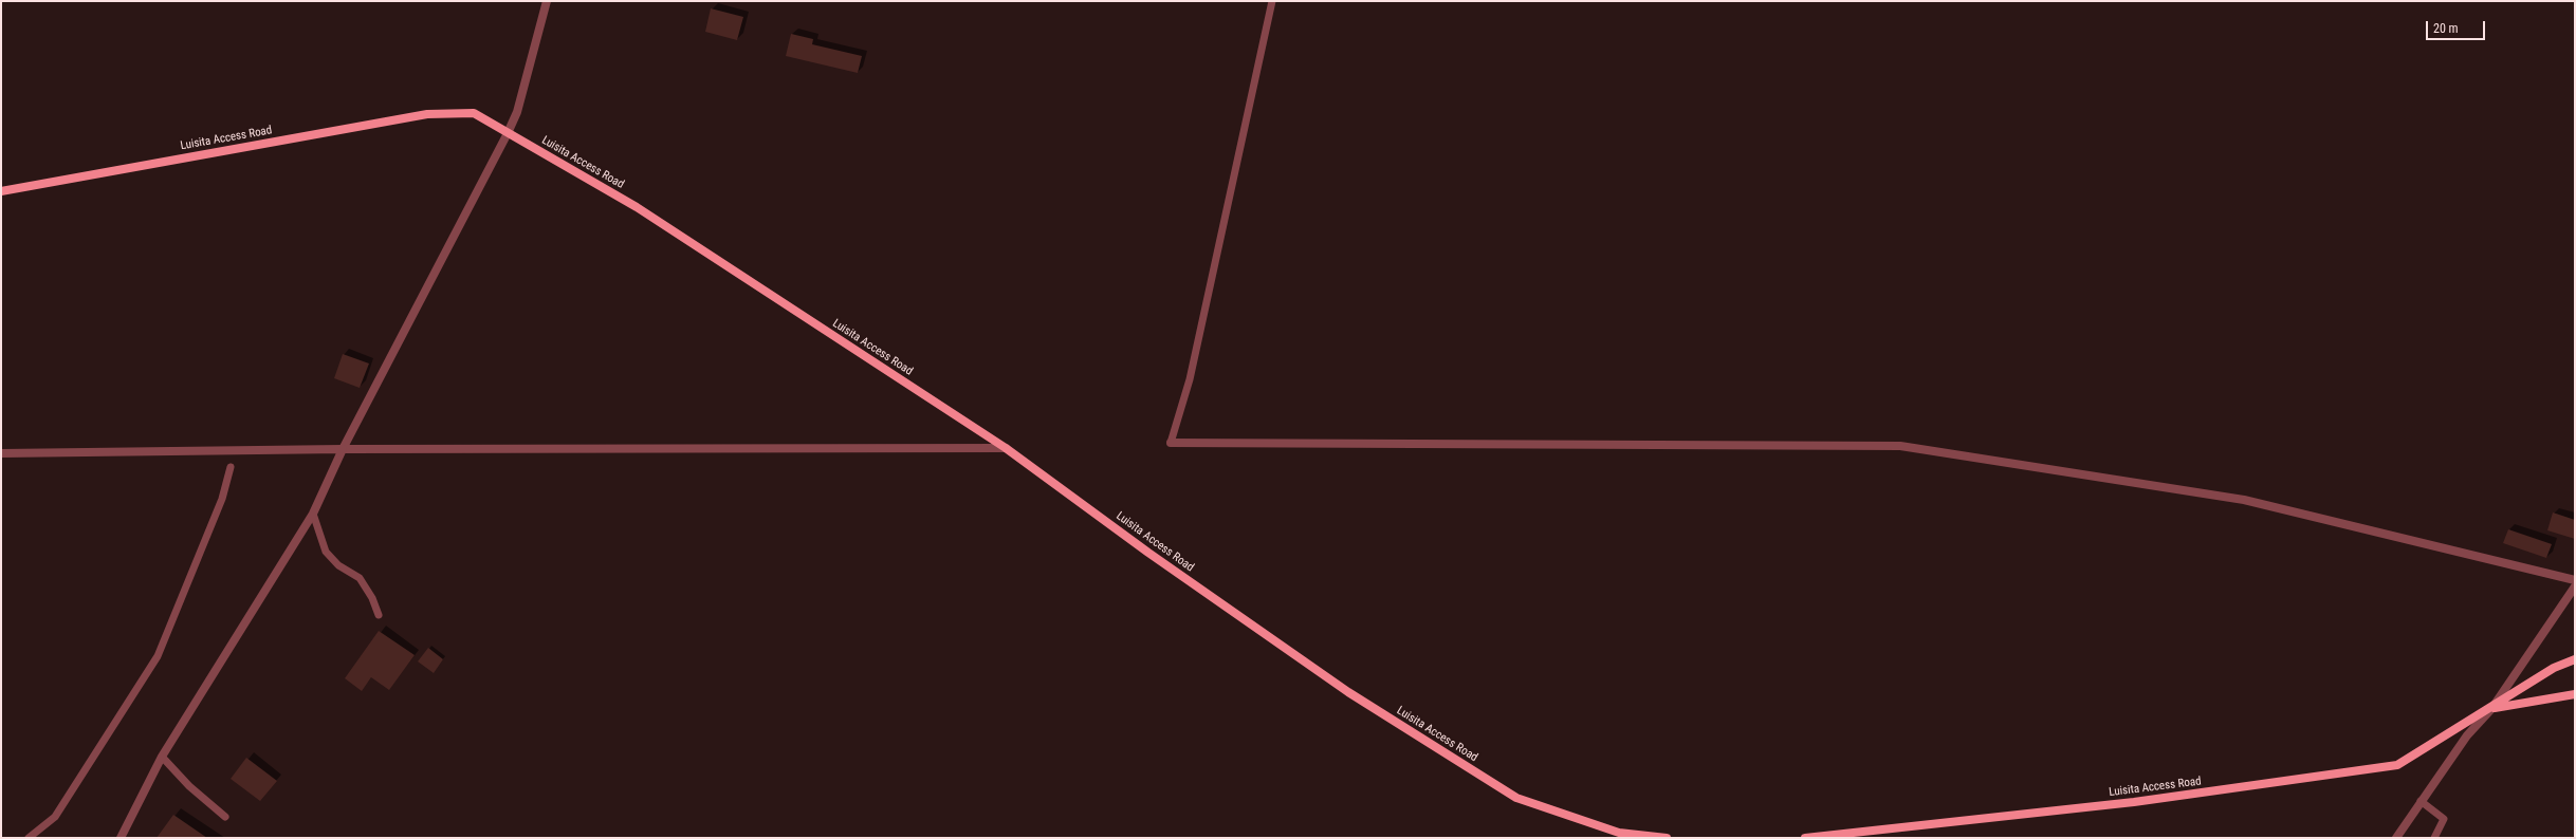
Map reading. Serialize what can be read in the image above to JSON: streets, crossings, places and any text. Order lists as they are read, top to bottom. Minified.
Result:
{"streets":{"main road":["Luisita Access Road"]},"scale_bar":"20 m"}
